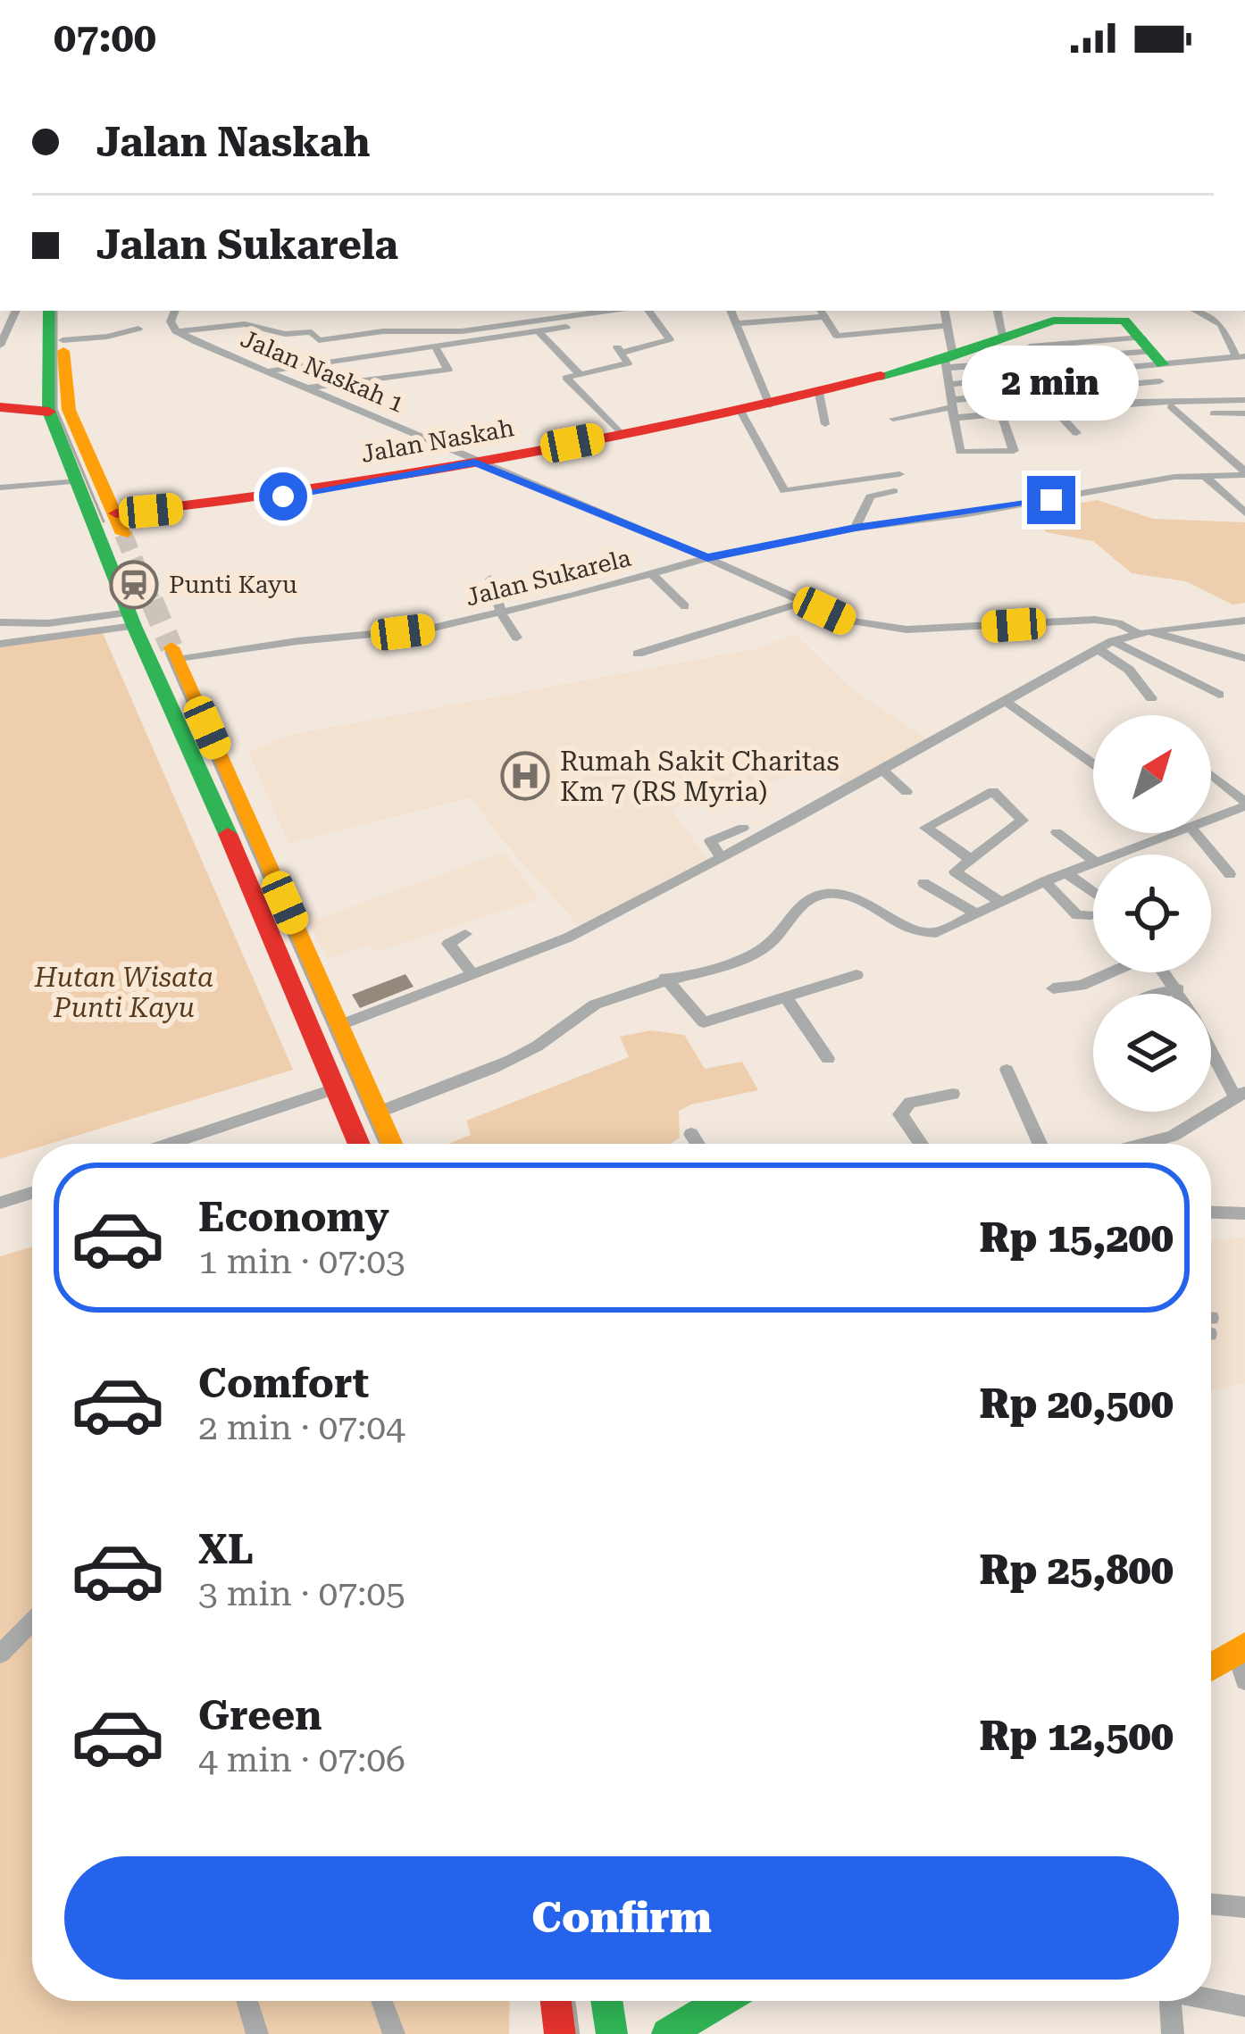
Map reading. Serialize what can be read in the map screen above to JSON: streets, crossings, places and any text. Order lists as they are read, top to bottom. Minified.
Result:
{"streets":{"main road":["Jalan Naskah"],"street":["Jalan Naskah 1","Jalan Sukarela"]},"crossings":[["Jalan Naskah 1","Jalan Naskah"],["Jalan Naskah 1","Jalan Sukarela"]],"parks":["Hutan Wisata Punti Kayu"],"places":{"station":["Punti Kayu"],"hospital":["Rumah Sakit Charitas Km 7 (RS Myria)"]},"north":"top right","page":{"status":"07:00","banner":["Jalan Naskah","Jalan Sukarela"],"bubble":"2 min","list":[{"name":"Economy","note":"1 min · 07:03","value":"Rp 15,200"},{"name":"Comfort","note":"2 min · 07:04","value":"Rp 20,500"},{"name":"XL","note":"3 min · 07:05","value":"Rp 25,800"},{"name":"Green","note":"4 min · 07:06","value":"Rp 12,500"}],"buttons":"Confirm"}}
